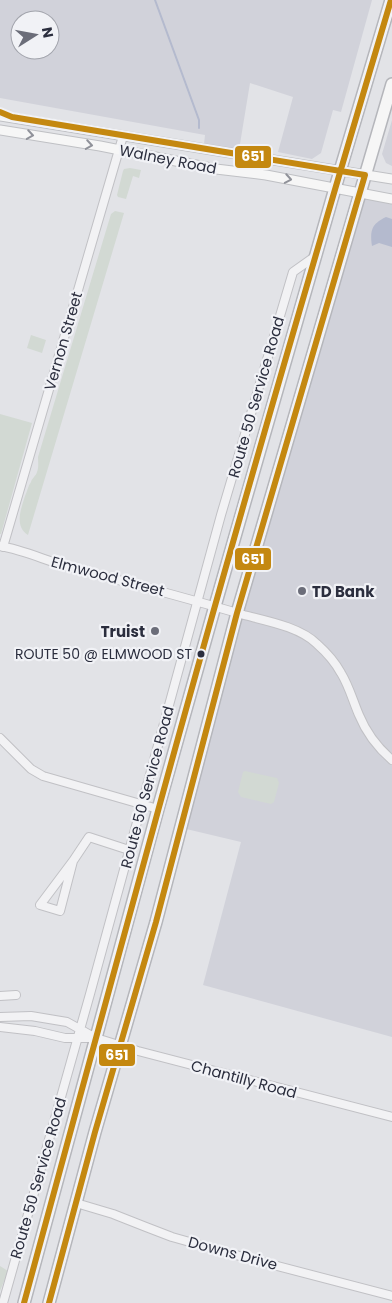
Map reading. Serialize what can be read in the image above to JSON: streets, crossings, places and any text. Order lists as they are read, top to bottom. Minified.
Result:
{"streets":{"main road":["Walney Road"],"street":["Vernon Street","Route 50 Service Road","Elmwood Street","Chantilly Road","Downs Drive"]},"crossings":[["Walney Road","Vernon Street"],["Vernon Street","Elmwood Street"],["Route 50 Service Road","Elmwood Street"],["Route 50 Service Road","Chantilly Road"]],"places":["TD Bank","Truist","ROUTE 50 @ ELMWOOD ST"],"lines":["transit line 651"],"north":"right"}
